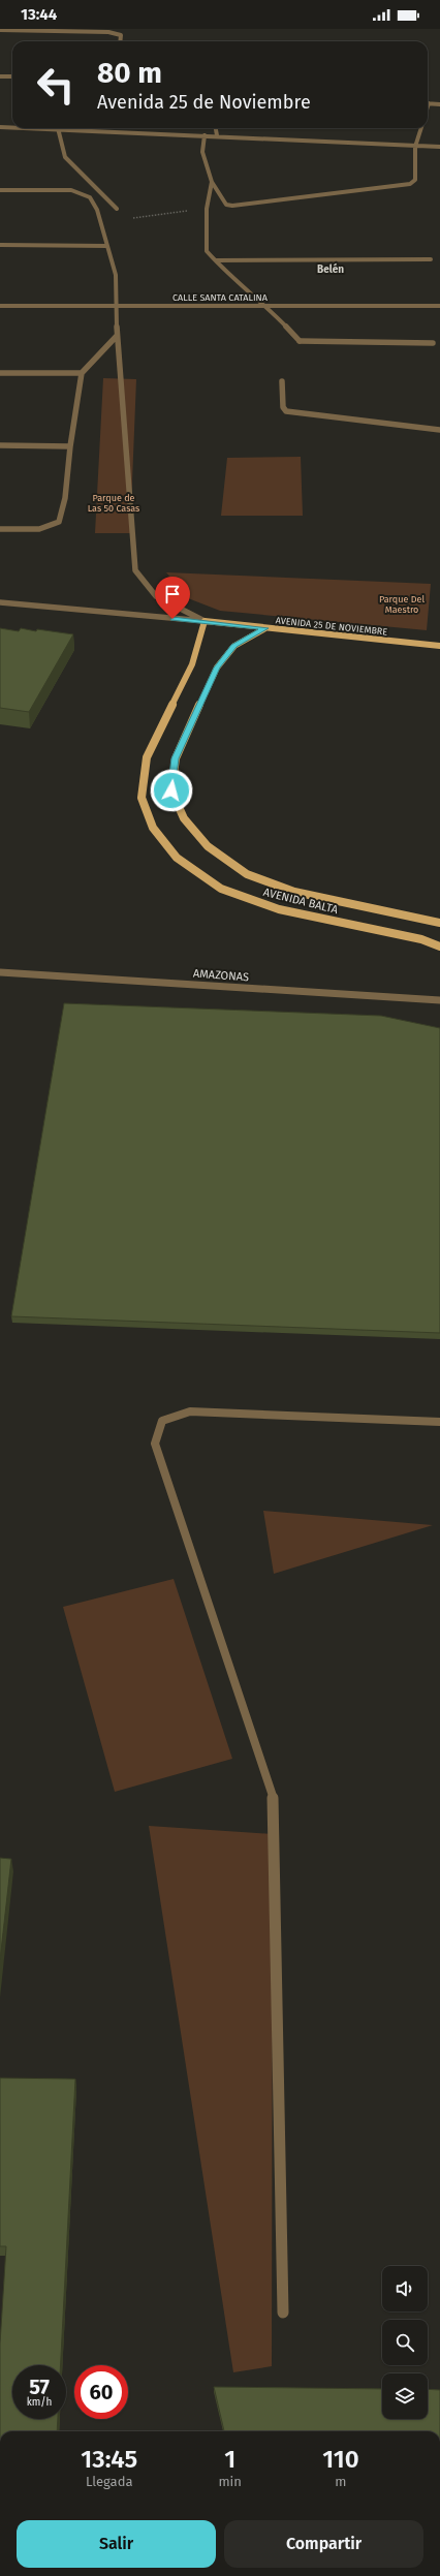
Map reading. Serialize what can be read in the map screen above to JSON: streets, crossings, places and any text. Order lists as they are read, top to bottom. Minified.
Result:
{"streets":{"main road":["AVENIDA 25 DE NOVIEMBRE","AVENIDA BALTA"],"street":["CALLE SANTA CATALINA","AMAZONAS"]},"crossings":[["AVENIDA 25 DE NOVIEMBRE","AVENIDA BALTA"]],"districts":["Belén"],"parks":["Parque de Las 50 Casas","Parque Del Maestro"],"page":{"status":"13:44","turn":["80 m","Avenida 25 de Noviembre"],"speed":"57 km/h","limit":"60","eta":["13:45","Llegada","1","min","110","m"],"buttons":["Salir","Compartir"]}}
